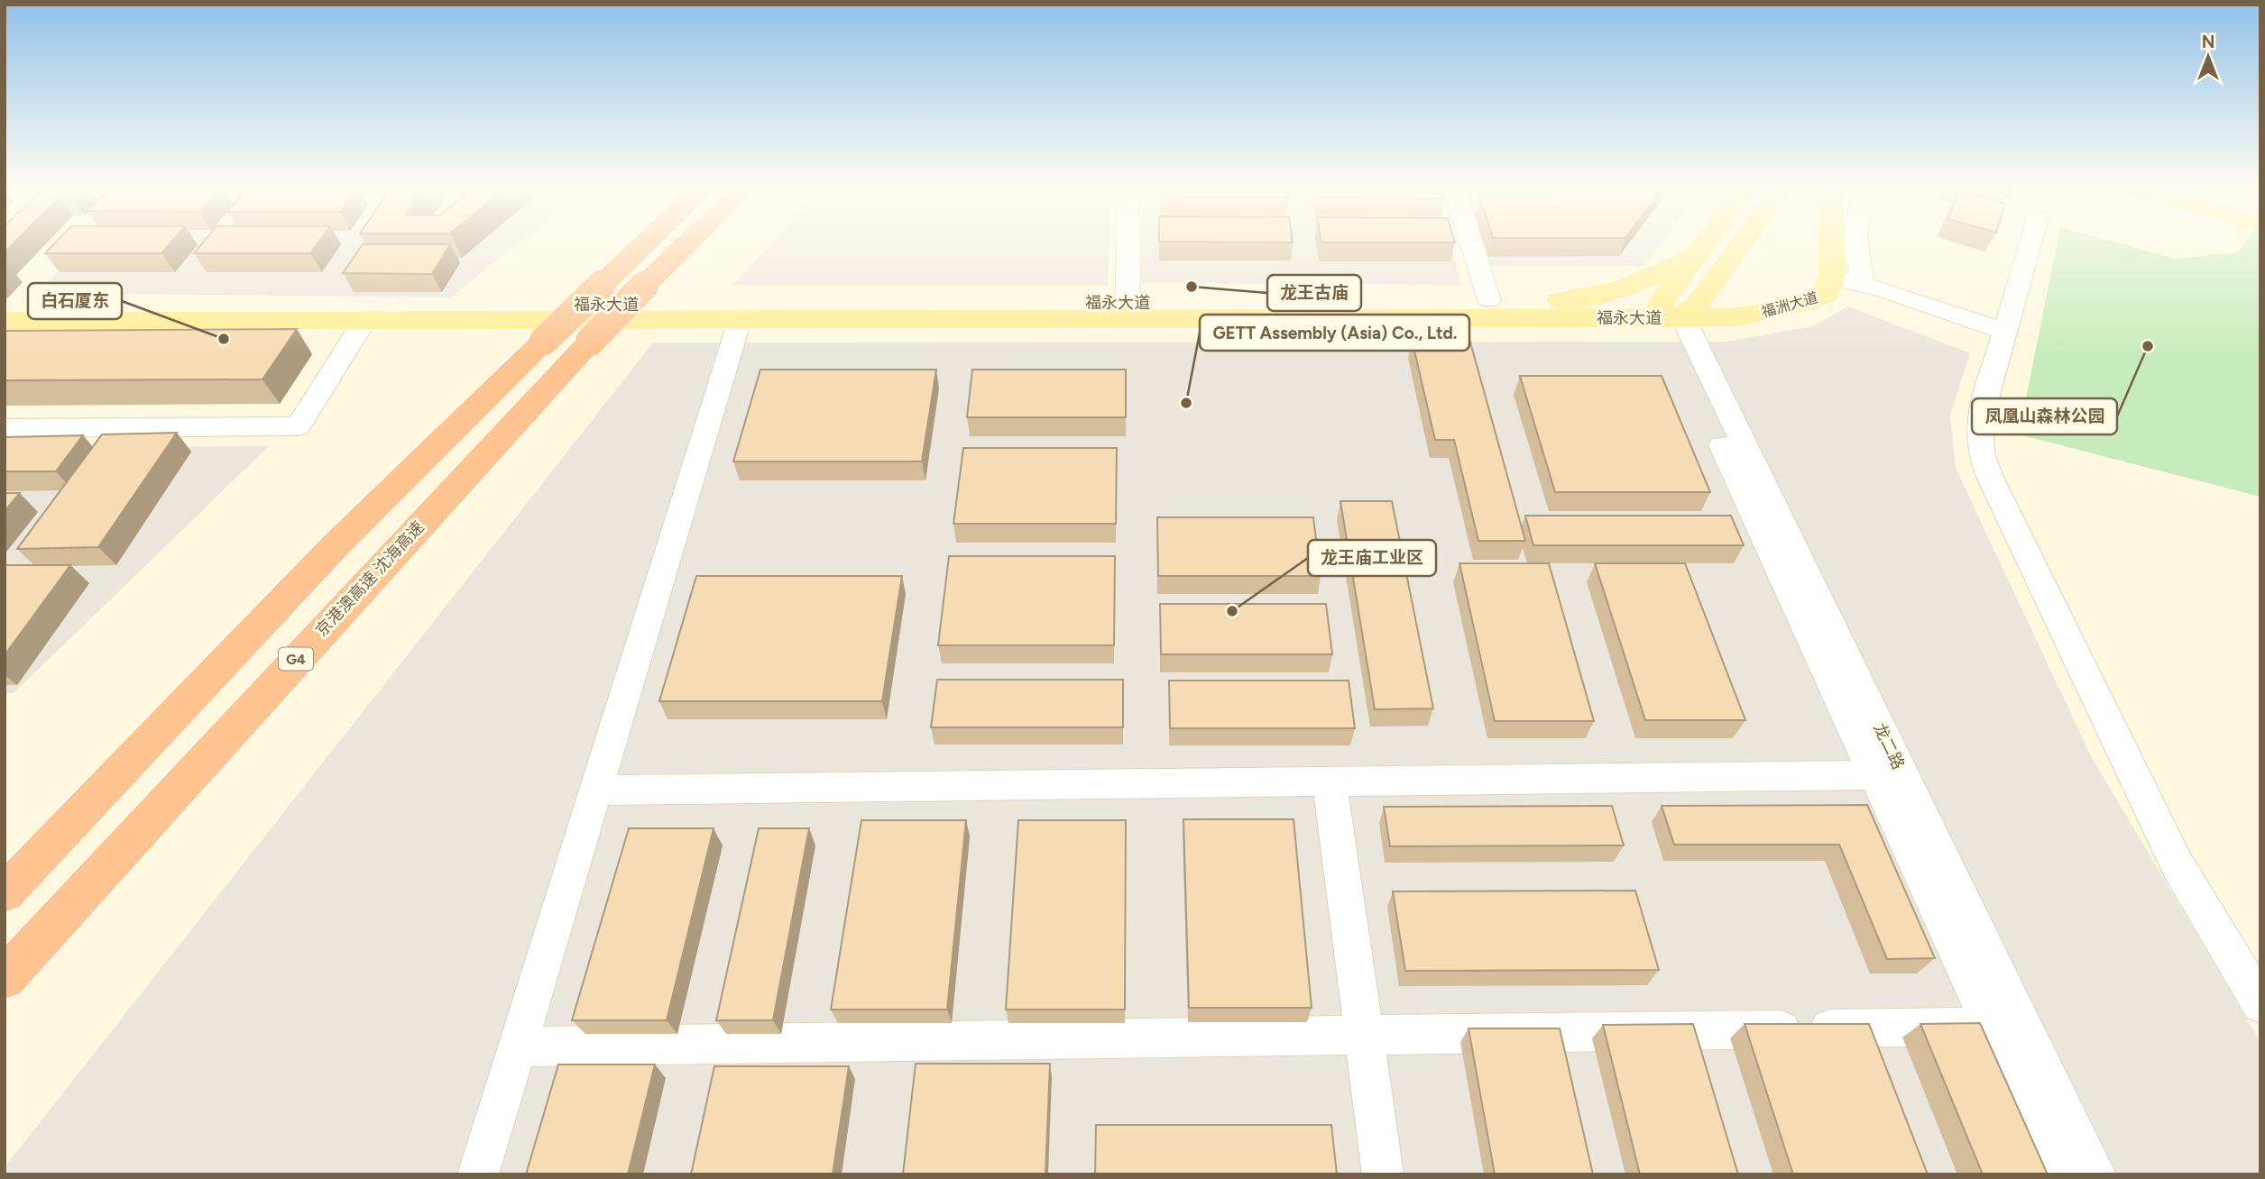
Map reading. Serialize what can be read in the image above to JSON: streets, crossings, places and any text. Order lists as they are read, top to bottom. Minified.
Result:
{"streets":{"highway":["京港澳高速 沈海高速","G4"],"main road":["福永大道","福洲大道"],"street":["龙二路"]},"crossings":[["福永大道","福洲大道"],["福永大道","龙二路"],["福洲大道","龙二路"]],"places":["龙王古庙","白石厦东","凤凰山森林公园","GETT Assembly (Asia) Co., Ltd.","龙王庙工业区"],"north":"top"}
